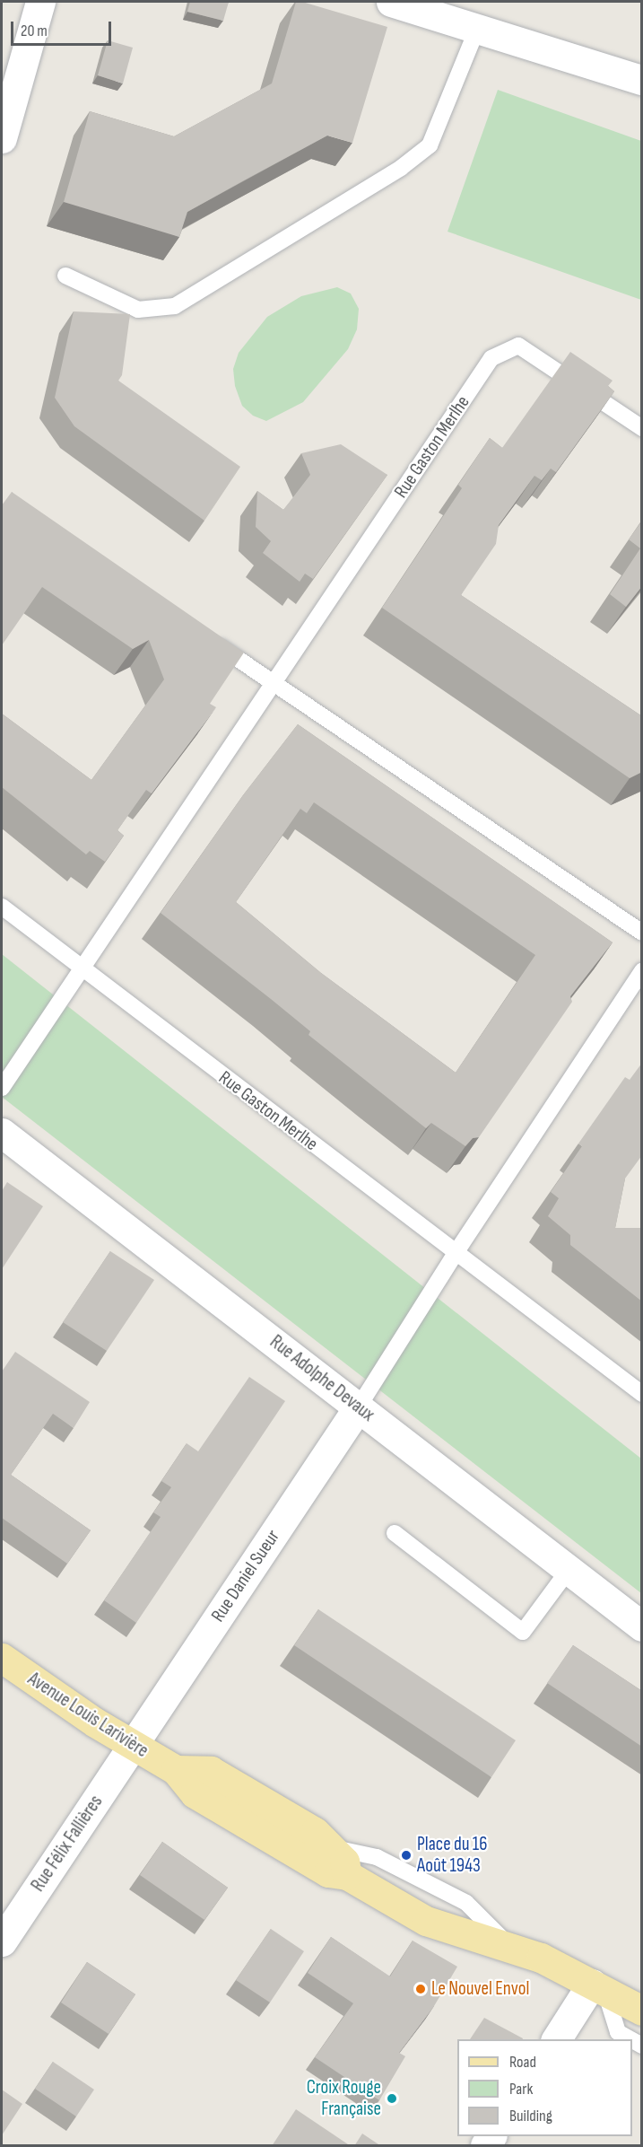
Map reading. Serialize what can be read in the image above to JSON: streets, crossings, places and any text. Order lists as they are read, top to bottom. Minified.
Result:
{"streets":{"main road":["Avenue Louis Larivière"],"street":["Rue Adolphe Devaux","Rue Daniel Sueur","Rue Félix Fallières"],"lane":["Rue Gaston Merlhe"]},"crossings":[["Rue Adolphe Devaux","Rue Daniel Sueur"],["Rue Daniel Sueur","Avenue Louis Larivière"],["Rue Daniel Sueur","Rue Félix Fallières"],["Avenue Louis Larivière","Rue Félix Fallières"]],"places":["Place du 16 Août 1943","Le Nouvel Envol","Croix Rouge Française"],"legend":["Road","Park","Building"],"scale_bar":"20 m"}
